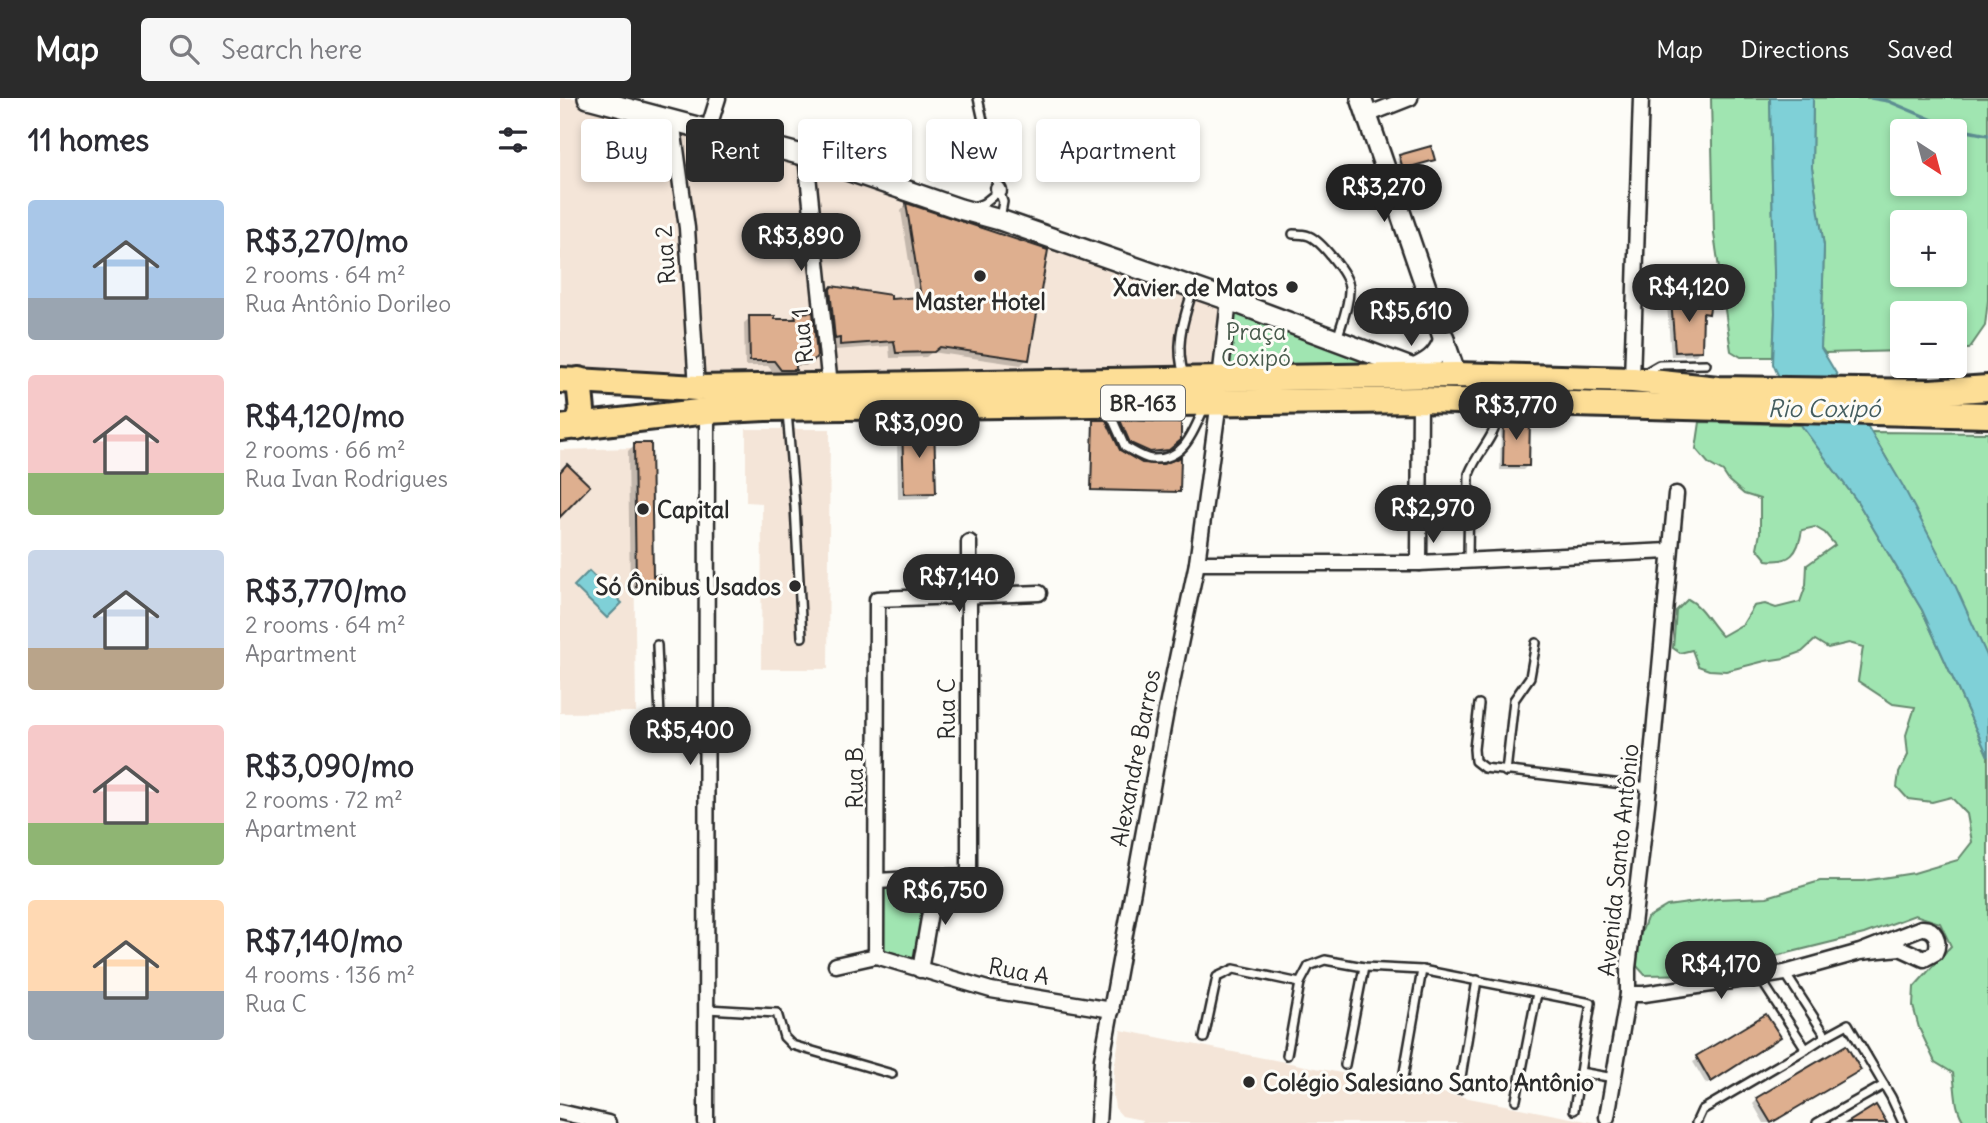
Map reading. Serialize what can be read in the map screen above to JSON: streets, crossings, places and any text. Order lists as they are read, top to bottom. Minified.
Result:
{"streets":{"highway":["BR-163"],"street":["Rua 2","Rua 1","Rua C","Alexandre Barros","Rua B","Avenida Santo Antônio","Rua A"]},"crossings":[["Rua 2","BR-163"],["Rua 1","BR-163"],["BR-163","Alexandre Barros"],["Rua C","Rua B"],["Alexandre Barros","Rua A"],["Rua B","Rua A"]],"water":["Rio Coxipó"],"parks":["Praça Coxipó"],"places":["Master Hotel","Xavier de Matos","Capital","Só Ônibus Usados","Colégio Salesiano Santo Antônio"],"north":"bottom right","page":{"header":"Map","search":"Search here","nav":["Map","Directions","Saved"],"heading":"11 homes","map_buttons":["+","−"],"chip":["Buy","Rent","Filters","New","Apartment"],"price":["R$3,270","R$3,890","R$4,120","R$5,610","R$3,770","R$3,090","R$2,970","R$7,140","R$5,400","R$6,750","R$4,170"],"list":[{"name":"R$3,270/mo","note":"2 rooms · 64 m² · Rua Antônio Dorileo"},{"name":"R$4,120/mo","note":"2 rooms · 66 m² · Rua Ivan Rodrigues"},{"name":"R$3,770/mo","note":"2 rooms · 64 m² · Apartment"},{"name":"R$3,090/mo","note":"2 rooms · 72 m² · Apartment"},{"name":"R$7,140/mo","note":"4 rooms · 136 m² · Rua C"}]}}
